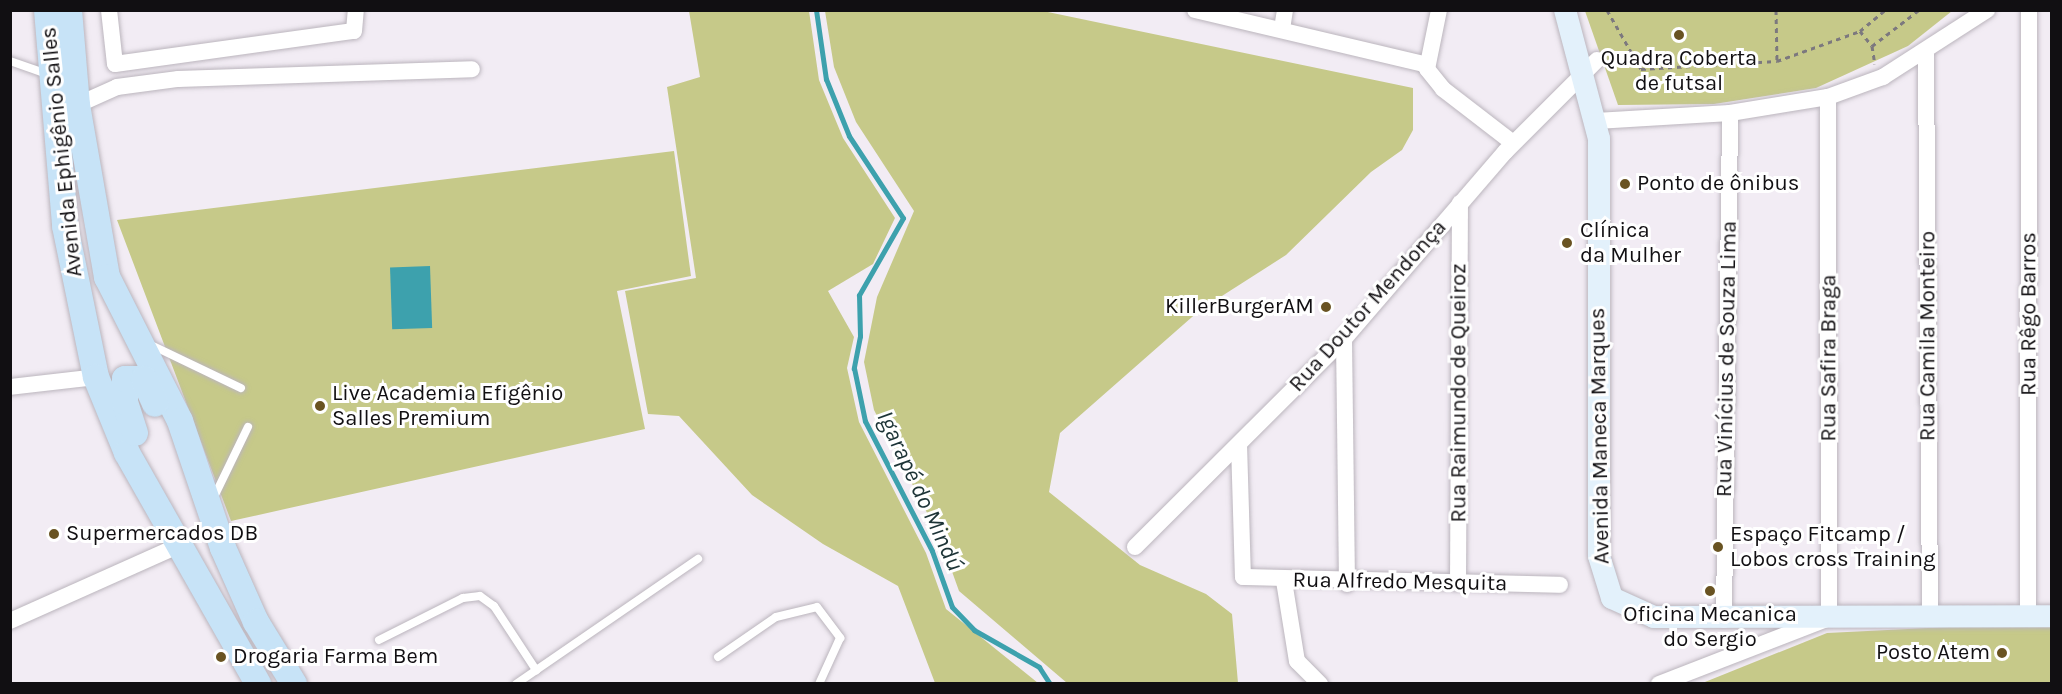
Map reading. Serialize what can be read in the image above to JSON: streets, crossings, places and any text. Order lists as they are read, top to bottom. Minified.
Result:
{"streets":{"main road":["Avenida Ephigênio Salles","Avenida Maneca Marques"],"street":["Rua Doutor Mendonça","Rua Rêgo Barros","Rua Camila Monteiro","Rua Safira Braga","Rua Vinícius de Souza Lima","Rua Raimundo de Queiroz","Rua Alfredo Mesquita"]},"crossings":[["Rua Doutor Mendonça","Rua Raimundo de Queiroz"],["Rua Doutor Mendonça","Avenida Maneca Marques"],["Rua Doutor Mendonça","Rua Alfredo Mesquita"],["Rua Rêgo Barros","Avenida Maneca Marques"],["Rua Camila Monteiro","Avenida Maneca Marques"],["Rua Safira Braga","Avenida Maneca Marques"],["Rua Vinícius de Souza Lima","Avenida Maneca Marques"],["Rua Raimundo de Queiroz","Rua Alfredo Mesquita"]],"water":["Igarapé do Mindú"],"places":["Quadra Coberta de futsal","Ponto de ônibus","Clínica da Mulher","KillerBurgerAM","Live Academia Efigênio Salles Premium","Supermercados DB","Espaço Fitcamp / Lobos cross Training","Oficina Mecanica do Sergio","Posto Atem","Drogaria Farma Bem"]}
